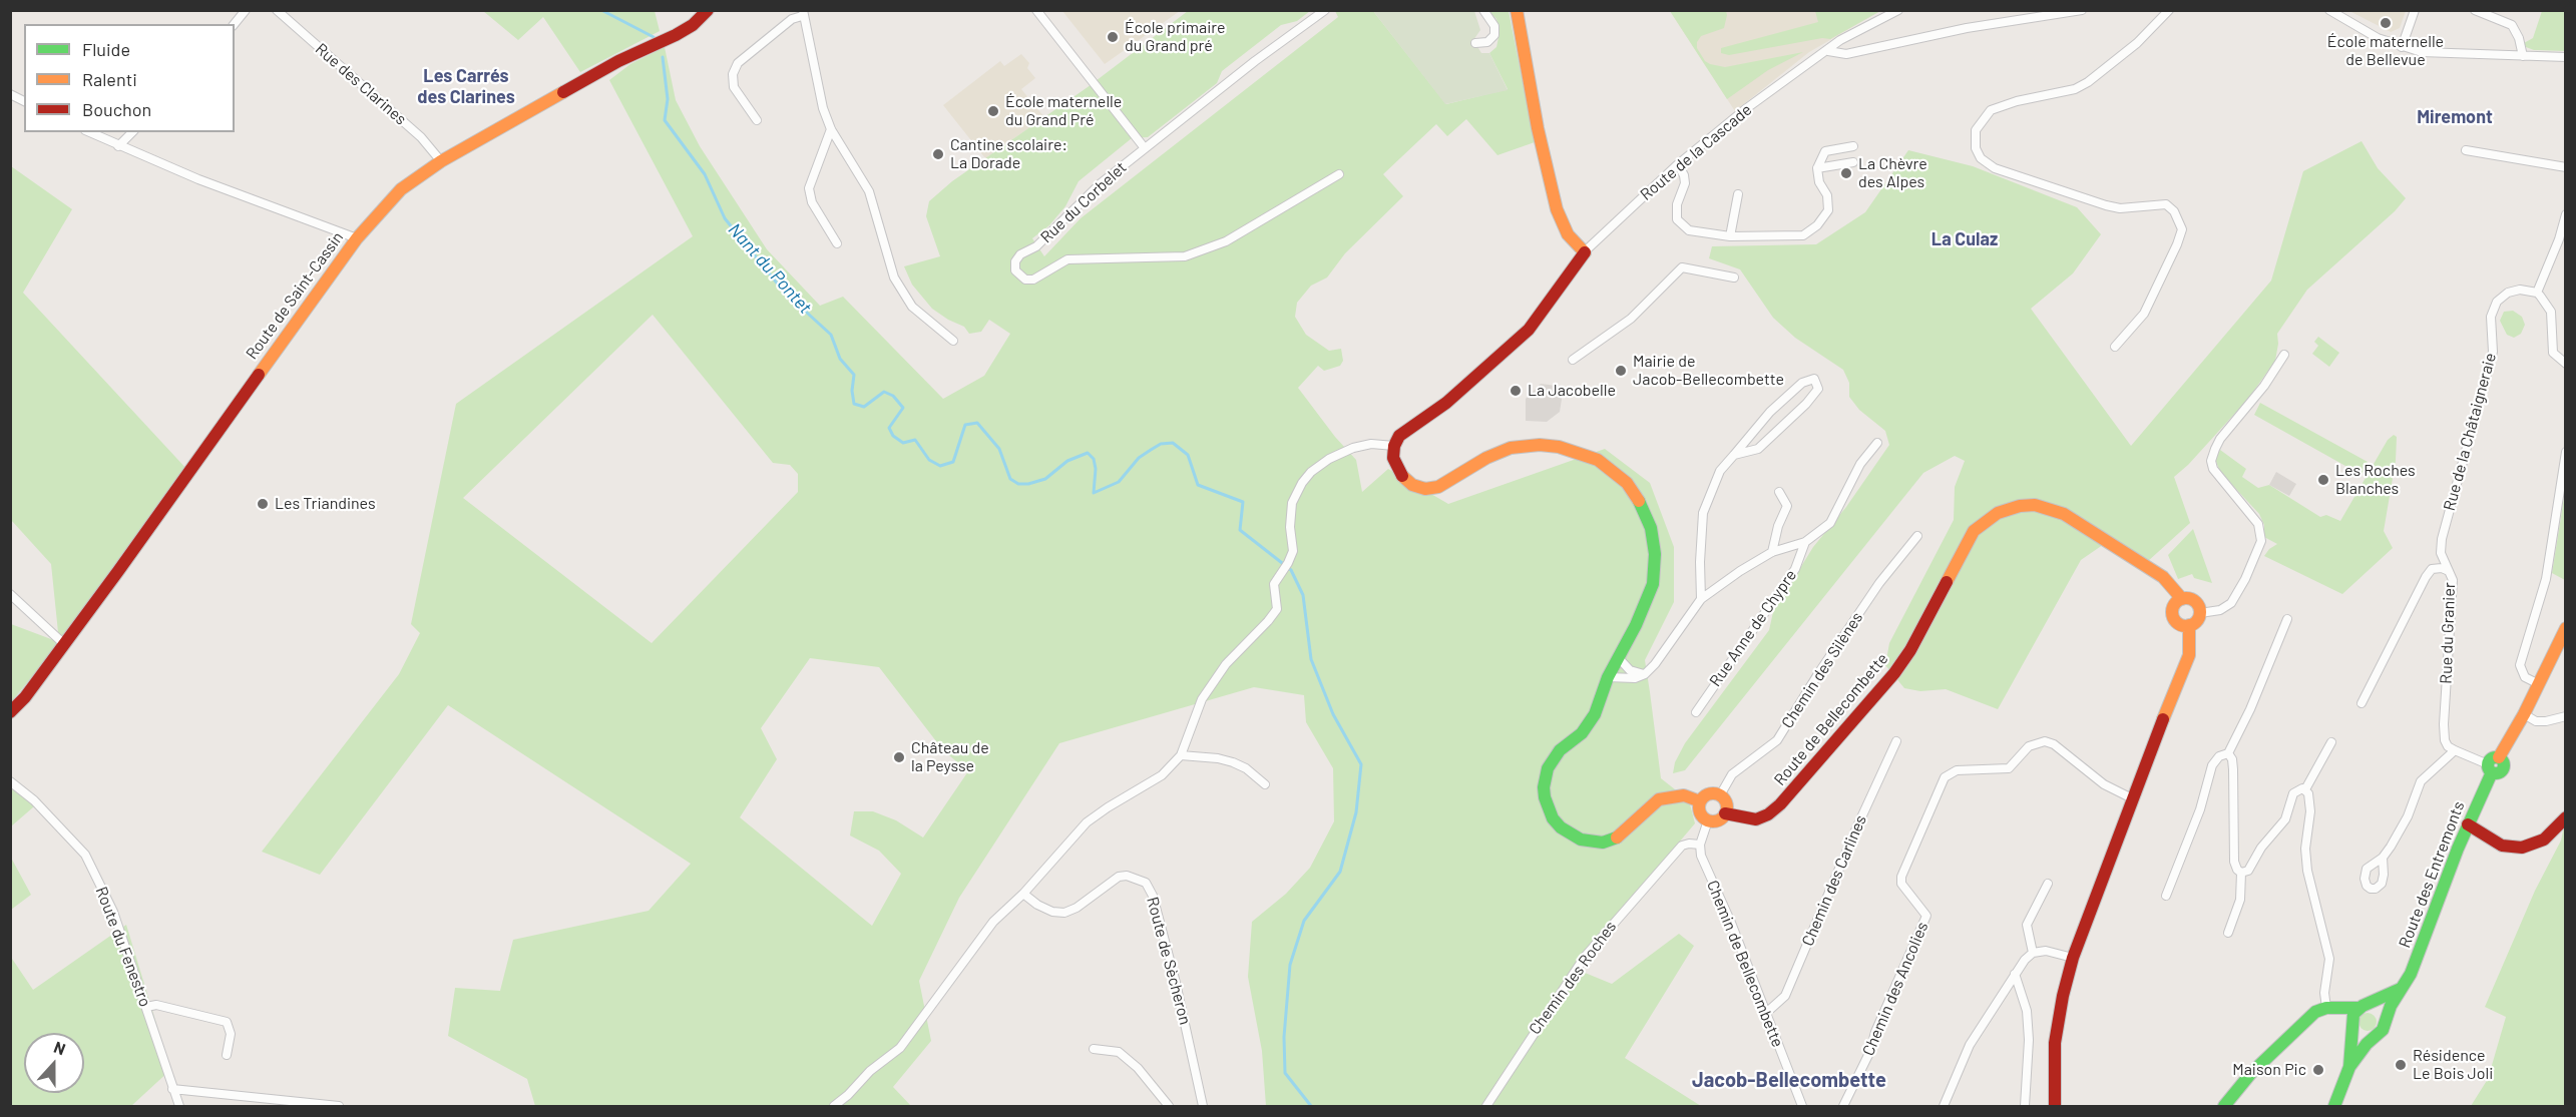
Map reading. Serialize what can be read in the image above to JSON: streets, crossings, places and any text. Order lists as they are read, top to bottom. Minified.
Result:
{"streets":{"street":["Rue des Clarines","Route de la Cascade","Rue du Corbelet","Route de Saint-Cassin","Rue de la Châtaigneraie","Rue Anne de Chypre","Rue du Granier","Chemin des Silènes","Route de Bellecombette","Route des Entremonts","Chemin des Carlines","Route du Fenestro","Route de Sècheron","Chemin de Bellecombette","Chemin des Roches","Chemin des Ancolies"]},"crossings":[["Rue des Clarines","Route de Saint-Cassin"],["Rue de la Châtaigneraie","Rue du Granier"],["Chemin des Silènes","Route de Bellecombette"],["Chemin des Carlines","Chemin de Bellecombette"],["Chemin de Bellecombette","Chemin des Roches"]],"districts":["Les Carrés des Clarines","Miremont","La Culaz","Jacob-Bellecombette"],"water":["Nant du Pontet"],"places":["École maternelle de Bellevue","École primaire du Grand pré","École maternelle du Grand Pré","Cantine scolaire: La Dorade","La Chèvre des Alpes","Mairie de Jacob-Bellecombette","La Jacobelle","Les Roches Blanches","Les Triandines","Château de la Peysse","Résidence Le Bois Joli","Maison Pic"],"legend":["Fluide","Ralenti","Bouchon"],"north":"top"}
